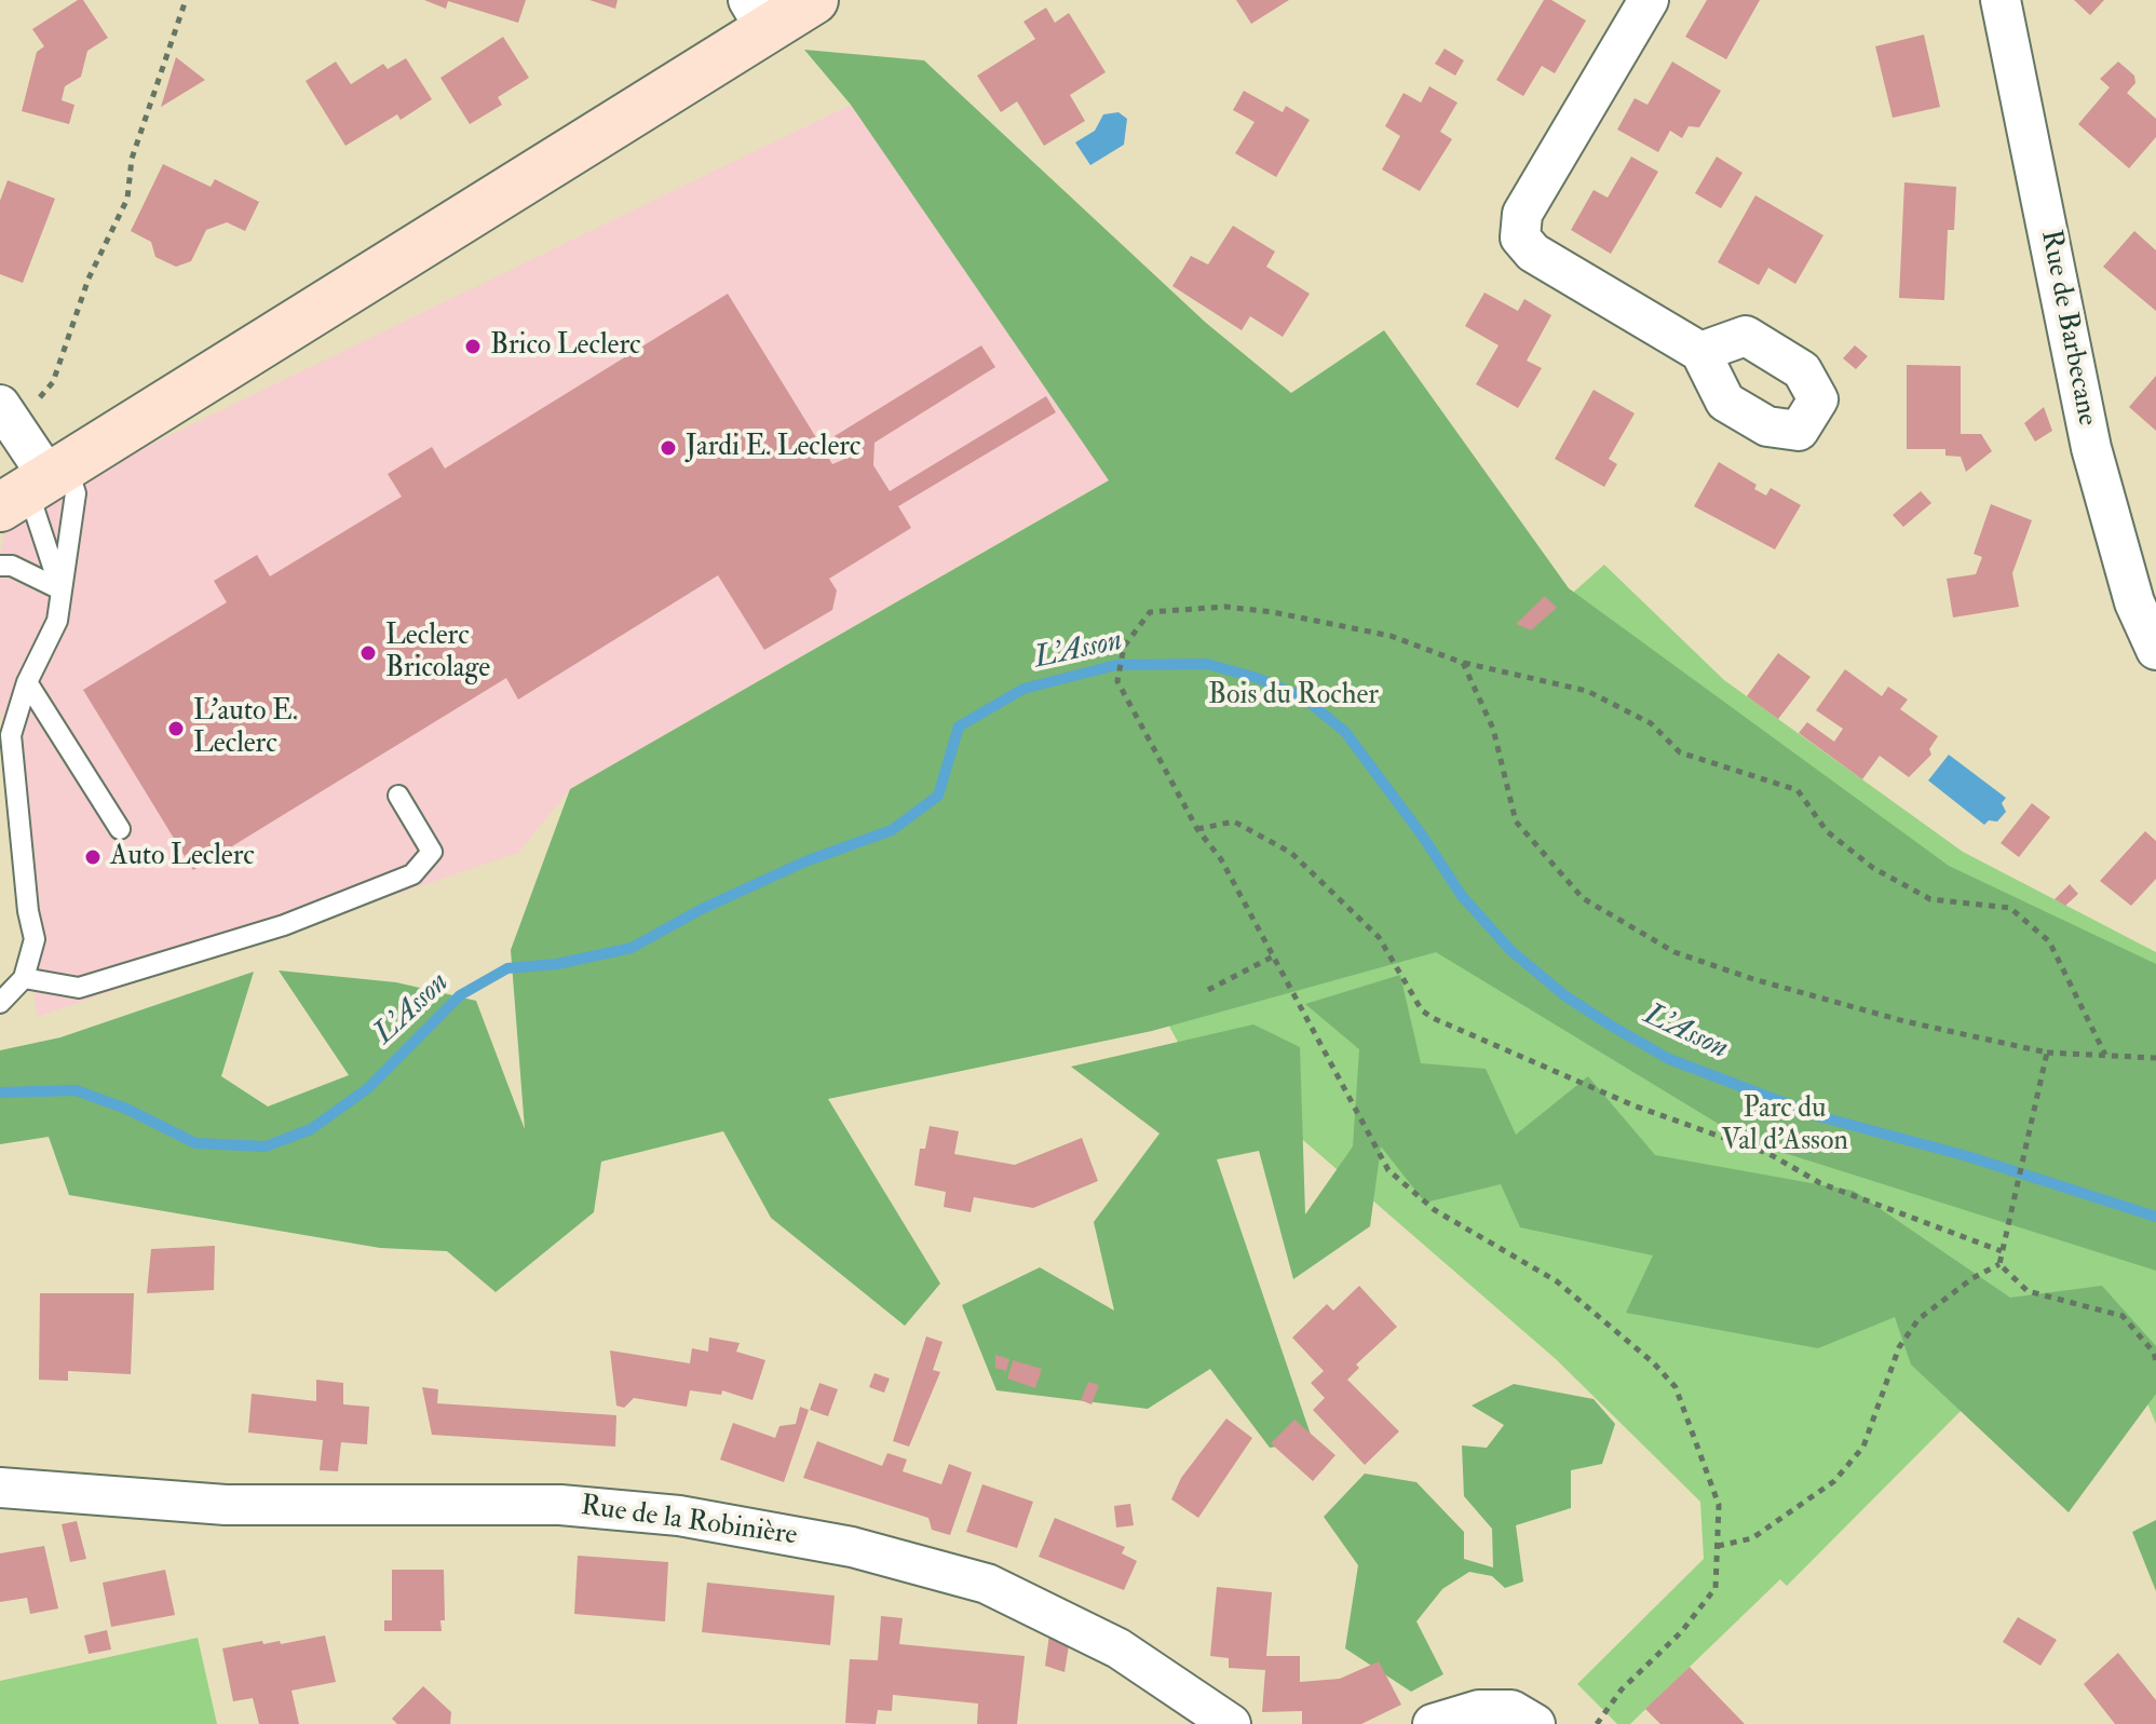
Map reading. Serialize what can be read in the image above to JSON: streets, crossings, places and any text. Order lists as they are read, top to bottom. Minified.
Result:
{"streets":{"street":["Rue de Barbecane","Rue de la Robinière"]},"water":["L'Asson"],"parks":["Bois du Rocher","Parc du Val d'Asson"],"places":["Brico Leclerc","Jardi E. Leclerc","Leclerc Bricolage","L'auto E. Leclerc","Auto Leclerc"]}
